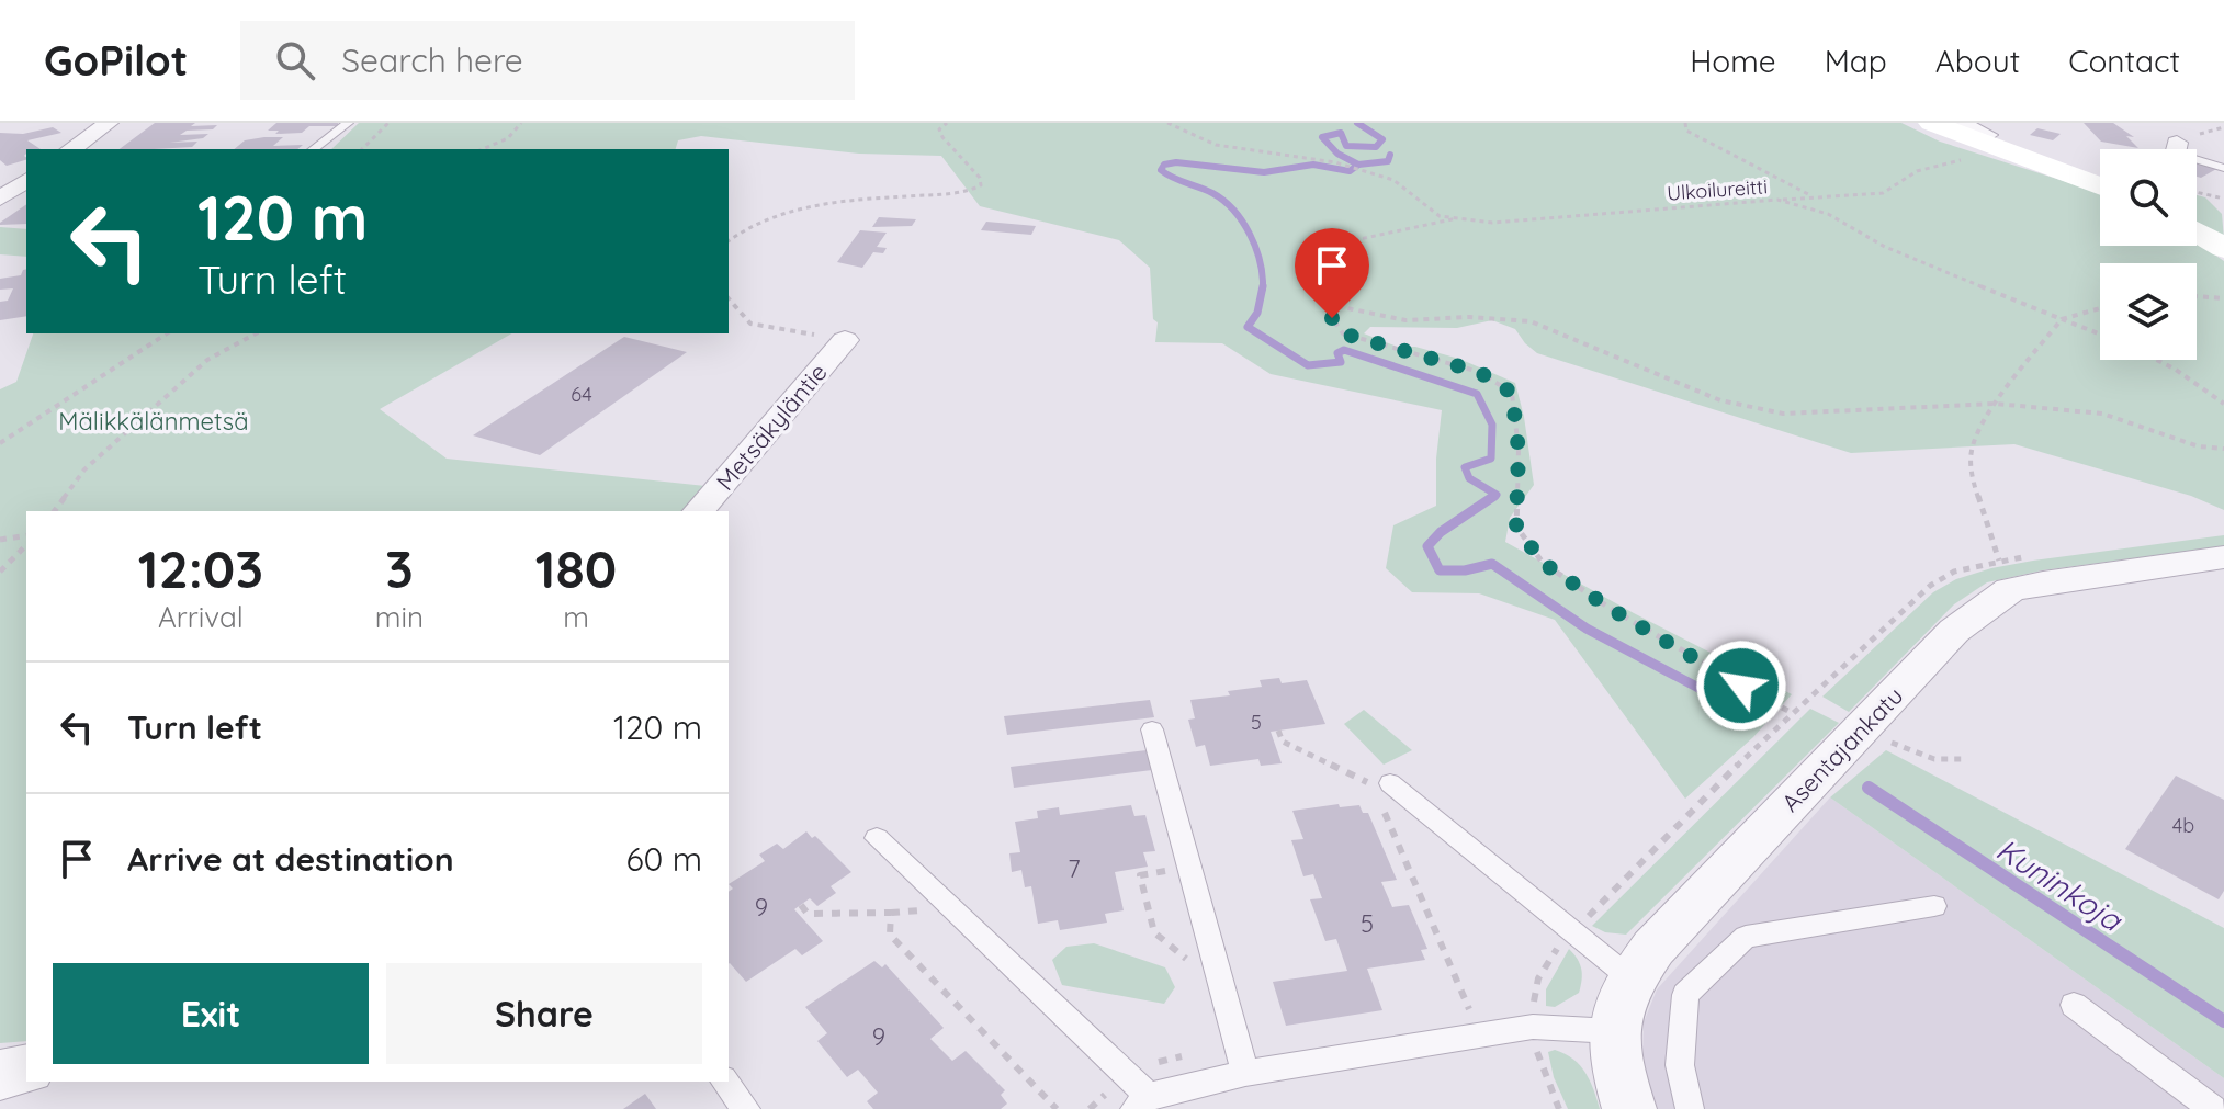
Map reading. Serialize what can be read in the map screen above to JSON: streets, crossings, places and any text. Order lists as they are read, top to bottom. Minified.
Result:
{"streets":{"street":["Metsäkyläntie","Asentajankatu"],"path":["Ulkoilureitti"]},"water":["Kuninkoja"],"parks":["Mälikkälänmetsä"],"house_numbers":["64","5","4b","7","9","5","9"],"page":{"header":"GoPilot","search":"Search here","nav":["Home","Map","About","Contact"],"turn":["120 m","Turn left"],"eta":["12:03","Arrival","3","min","180","m"],"list":[{"name":"Turn left","value":"120 m"},{"name":"Arrive at destination","value":"60 m"}],"buttons":["Exit","Share"]}}
